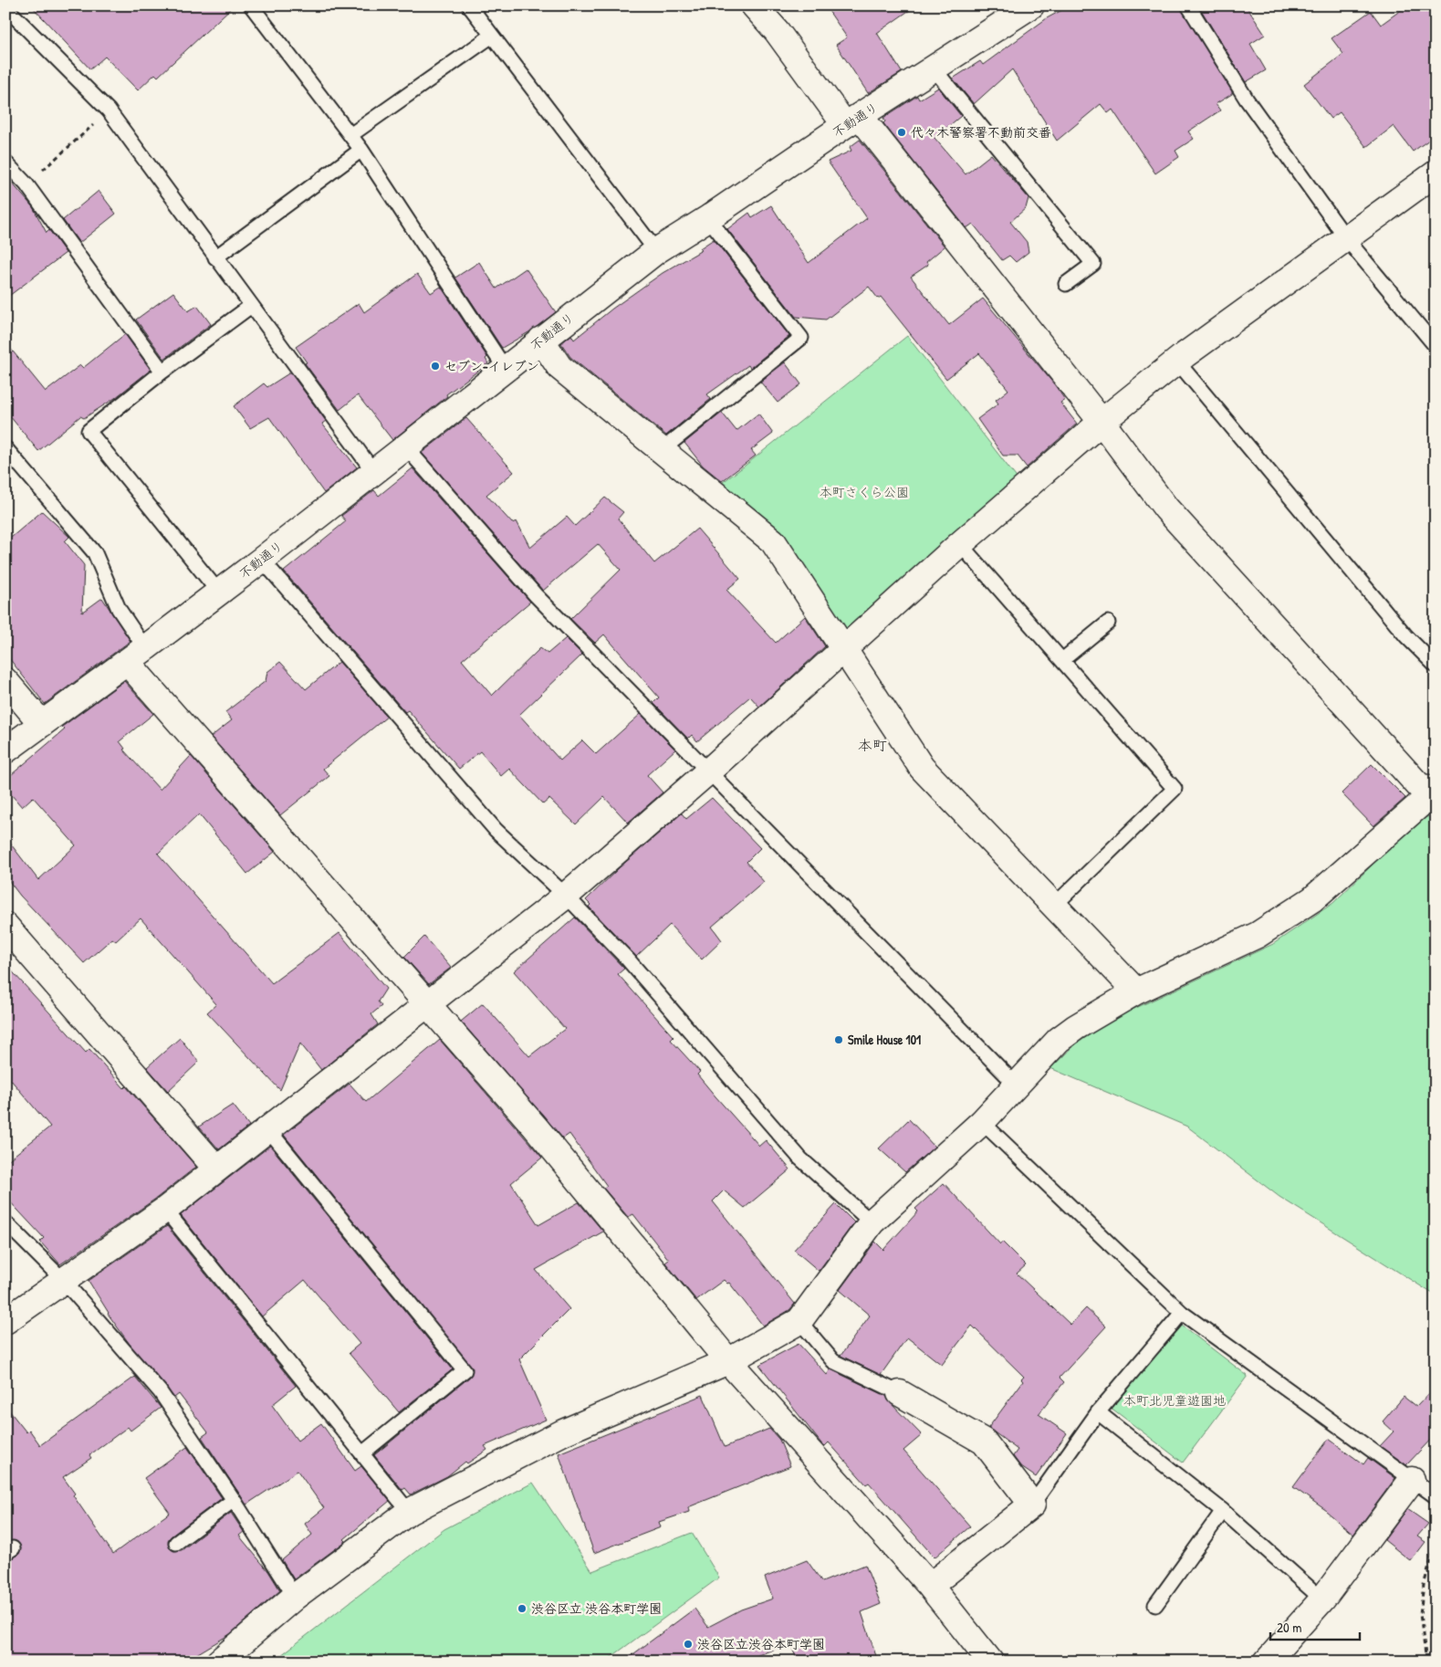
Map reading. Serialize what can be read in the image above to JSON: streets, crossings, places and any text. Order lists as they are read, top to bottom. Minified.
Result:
{"streets":{"street":["不動通り"]},"districts":["本町"],"parks":["本町さくら公園","本町北児童遊園地"],"places":["代々木警察署不動前交番","セブン-イレブン","Smile House 101","渋谷区立 渋谷本町学園","渋谷区立渋谷本町学園"],"scale_bar":"20 m"}
